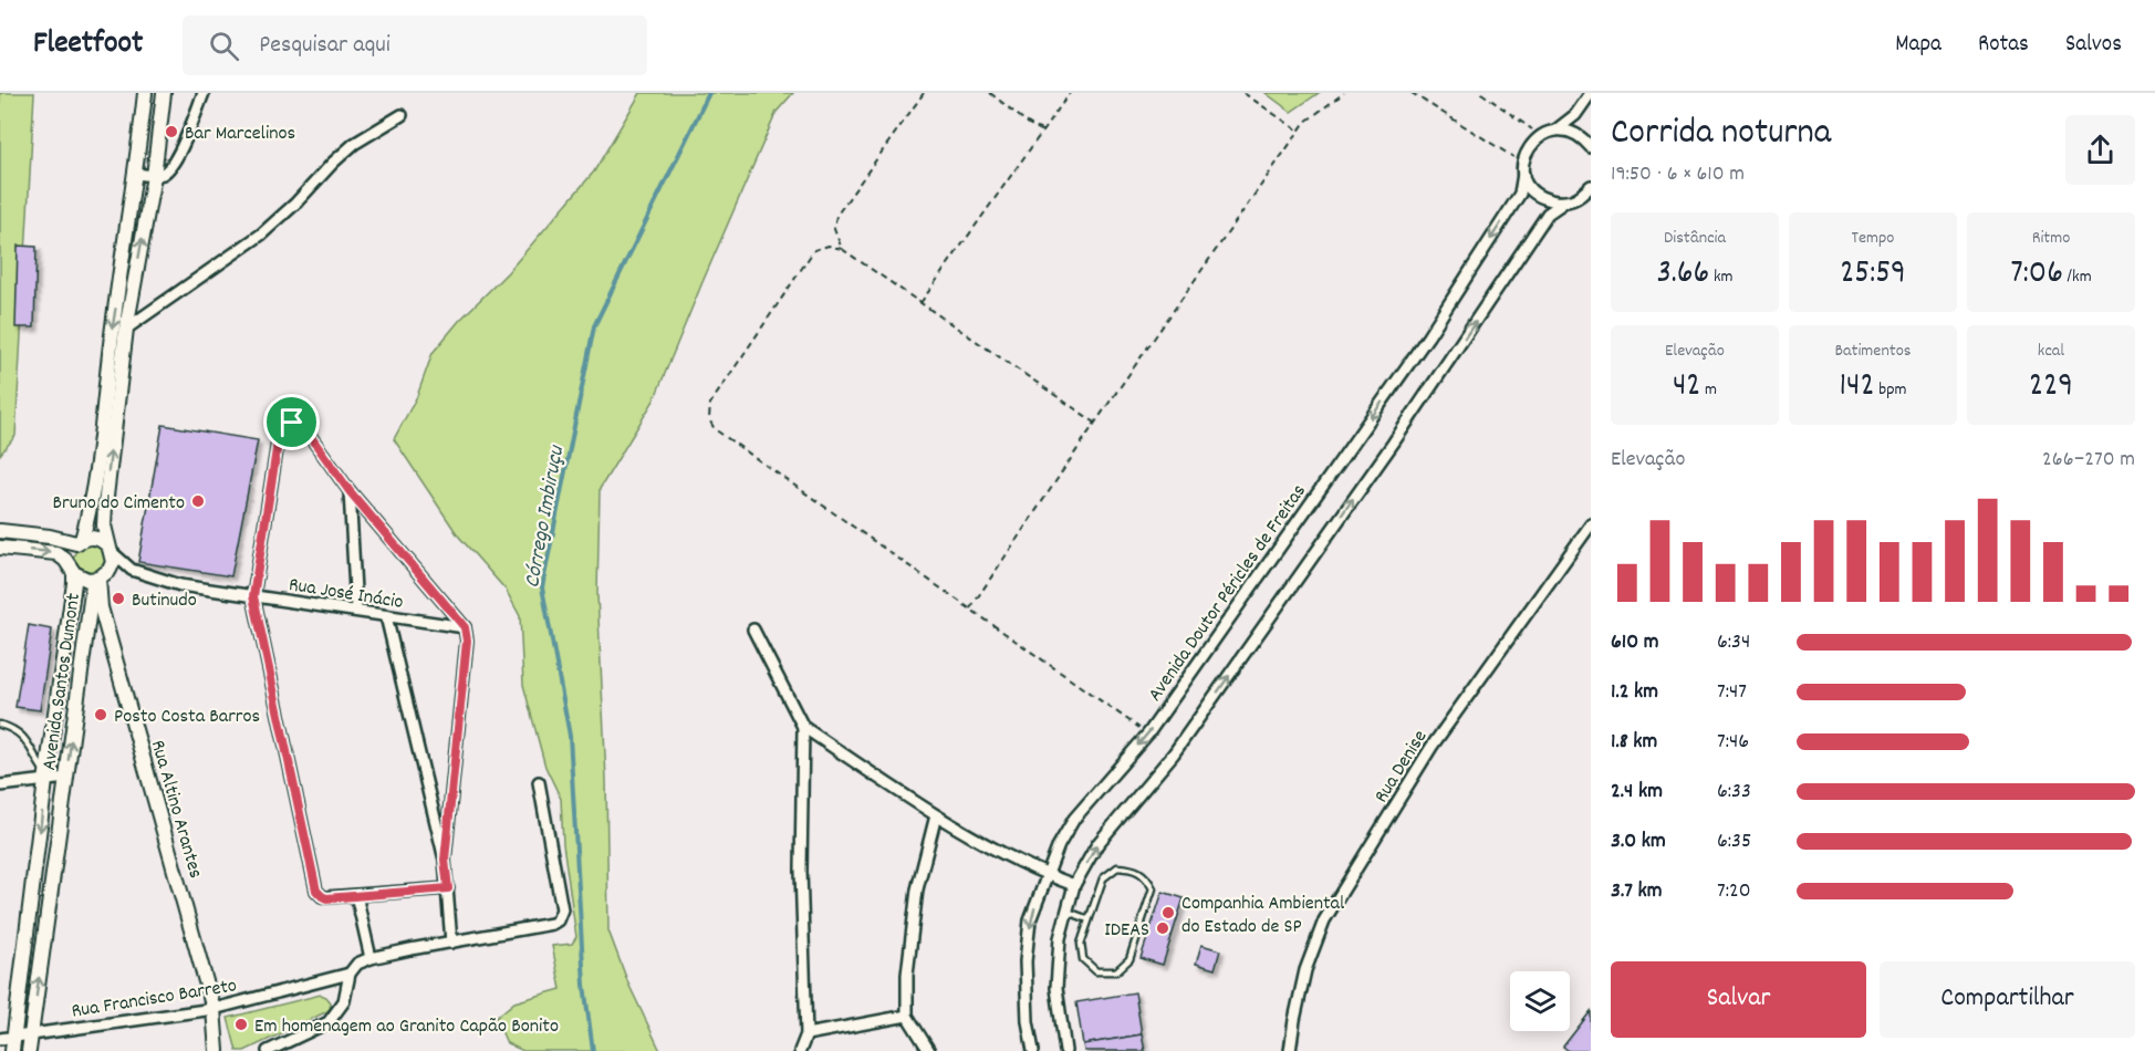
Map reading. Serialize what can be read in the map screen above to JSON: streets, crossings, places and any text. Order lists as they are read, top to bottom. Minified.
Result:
{"streets":{"street":["Rua José Inácio","Avenida Doutor Péricles de Freitas","Avenida Santos Dumont","Rua Denise","Rua Altino Arantes","Rua Francisco Barreto"]},"crossings":[["Rua José Inácio","Avenida Santos Dumont"],["Rua José Inácio","Rua Altino Arantes"],["Avenida Santos Dumont","Rua Altino Arantes"],["Avenida Santos Dumont","Rua Francisco Barreto"],["Rua Altino Arantes","Rua Francisco Barreto"]],"water":["Córrego Imbiruçu"],"places":["Bar Marcelinos","Bruno do Cimento","Butinudo","Posto Costa Barros","Companhia Ambiental do Estado de SP","IDEAS","Em homenagem ao Granito Capão Bonito"],"page":{"header":"Fleetfoot","search":"Pesquisar aqui","nav":["Mapa","Rotas","Salvos"],"heading":["Corrida noturna","19:50 · 6 × 610 m"],"stats":[["Distância","3.66 km"],["Tempo","25:59"],["Ritmo","7:06 /km"],["Elevação","42 m"],["Batimentos","142 bpm"],["kcal","229"]],"chart":["Elevação","266–270 m"],"list":[{"name":"610 m","note":"6:34"},{"name":"1.2 km","note":"7:47"},{"name":"1.8 km","note":"7:46"},{"name":"2.4 km","note":"6:33"},{"name":"3.0 km","note":"6:35"},{"name":"3.7 km","note":"7:20"}],"buttons":["Salvar","Compartilhar"]}}
